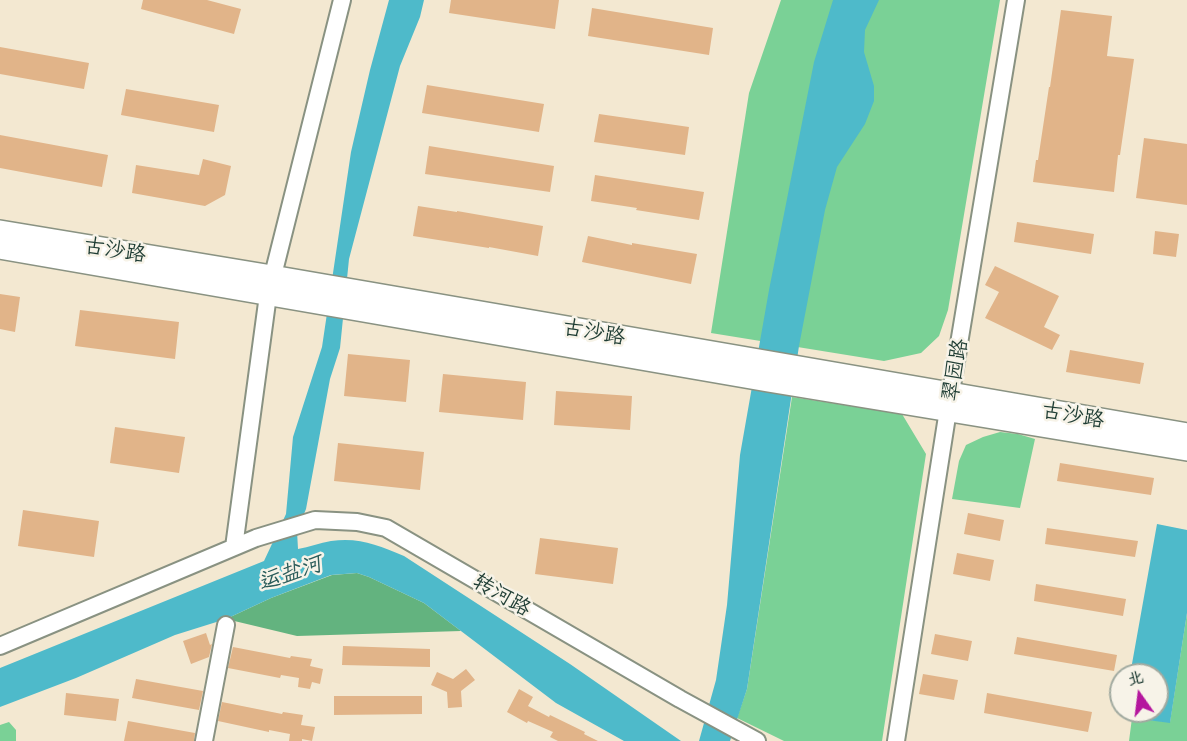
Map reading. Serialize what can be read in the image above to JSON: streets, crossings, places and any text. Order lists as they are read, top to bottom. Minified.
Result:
{"streets":{"main road":["古沙路"],"street":["翠园路","转河路"]},"crossings":[["古沙路","翠园路"]],"water":["运盐河"],"north":"top"}
